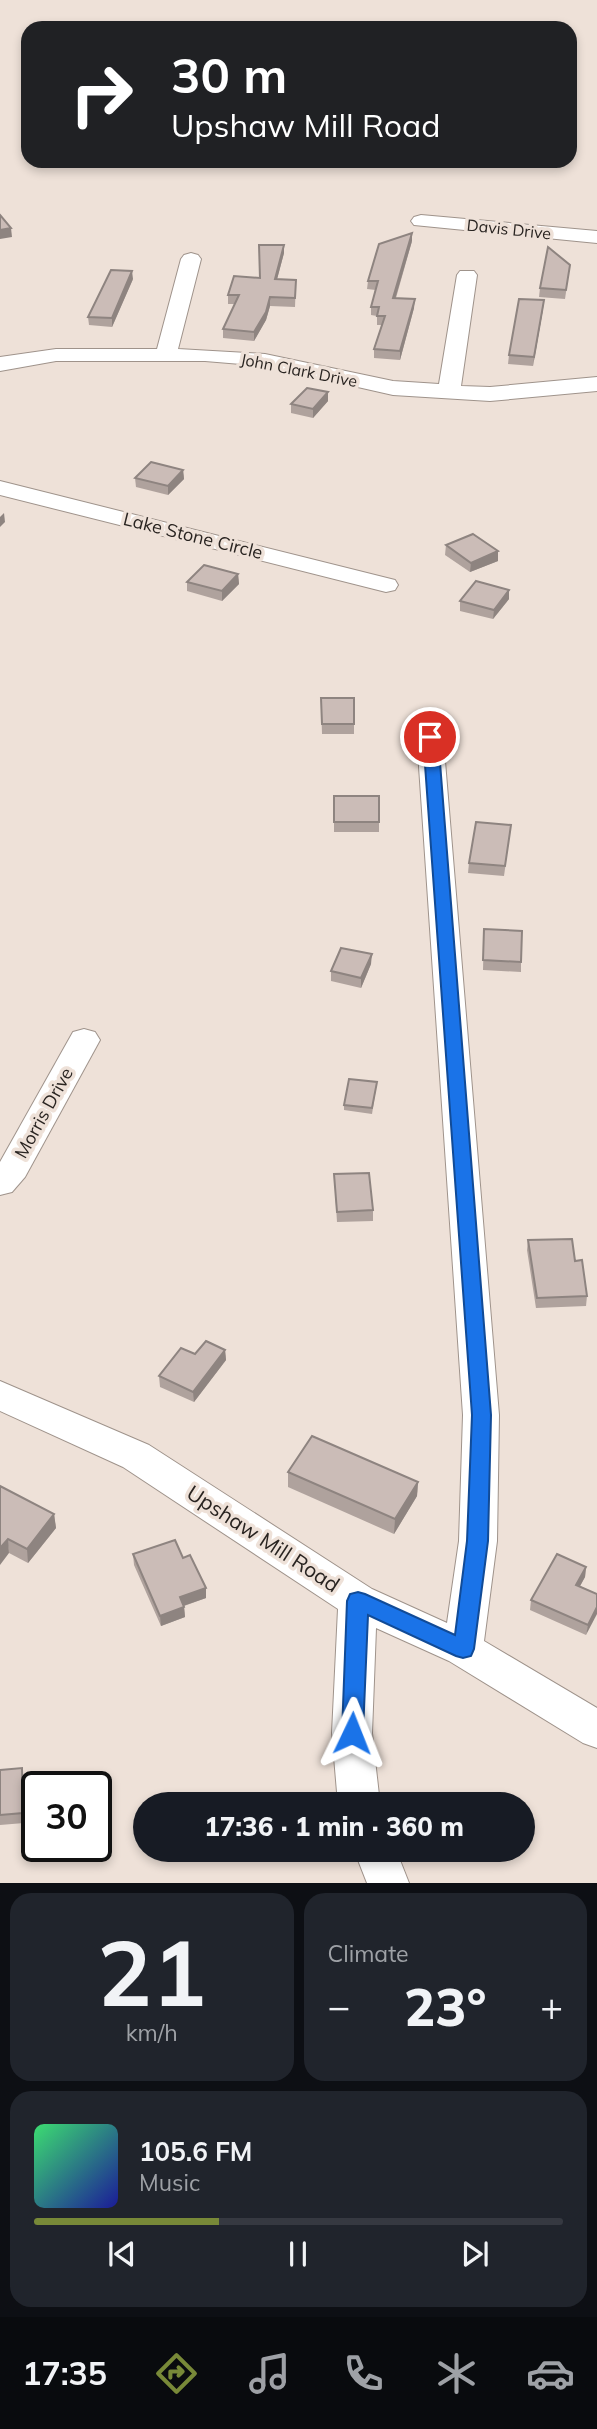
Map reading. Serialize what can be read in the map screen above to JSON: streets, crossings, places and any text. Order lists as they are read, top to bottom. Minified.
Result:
{"streets":{"street":["Davis Drive","John Clark Drive","Lake Stone Circle","Morris Drive","Upshaw Mill Road"]},"page":{"turn":["30 m","Upshaw Mill Road"],"limit":"30","trip":"17:36 · 1 min · 360 m","tile":[["21","km/h"],"Climate"],"heat":["−","23°","+"],"song":["105.6 FM","Music"],"tabs":"17:35"}}
